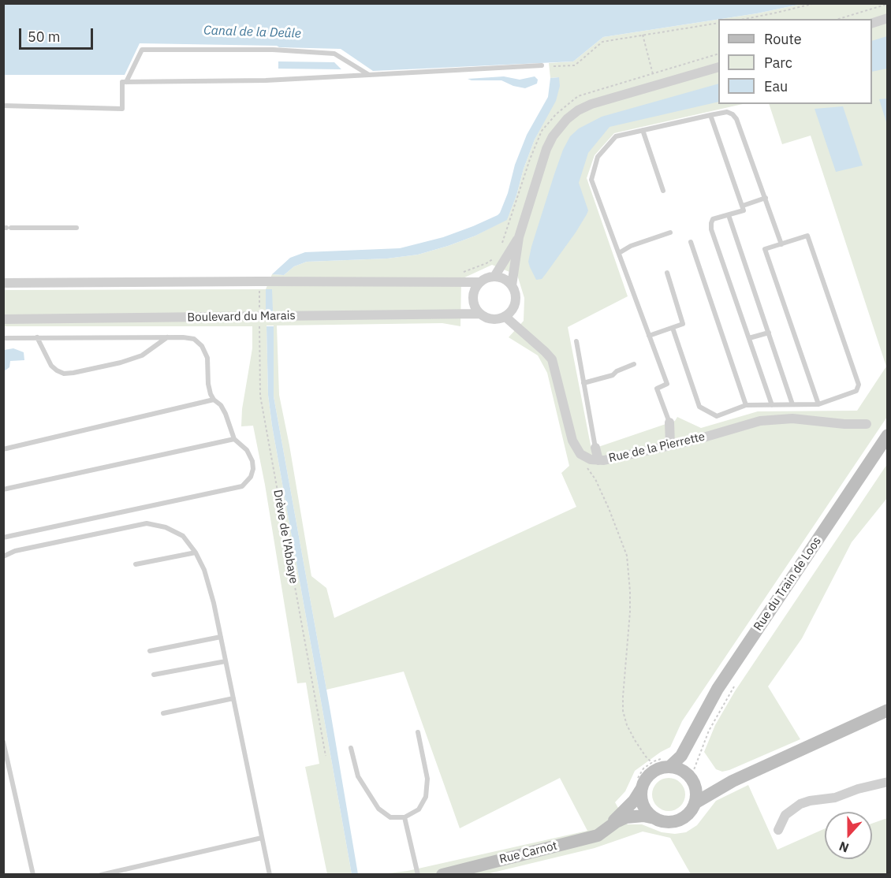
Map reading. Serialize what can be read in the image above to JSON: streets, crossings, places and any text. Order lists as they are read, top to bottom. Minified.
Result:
{"streets":{"street":["Boulevard du Marais","Rue de la Pierrette","Rue du Train de Loos","Rue Carnot"],"path":["Drève de l'Abbaye"]},"crossings":[["Boulevard du Marais","Rue de la Pierrette"],["Boulevard du Marais","Drève de l'Abbaye"],["Rue du Train de Loos","Rue Carnot"]],"water":["Canal de la Deûle"],"legend":["Route","Parc","Eau"],"scale_bar":"50 m","north":"bottom"}
